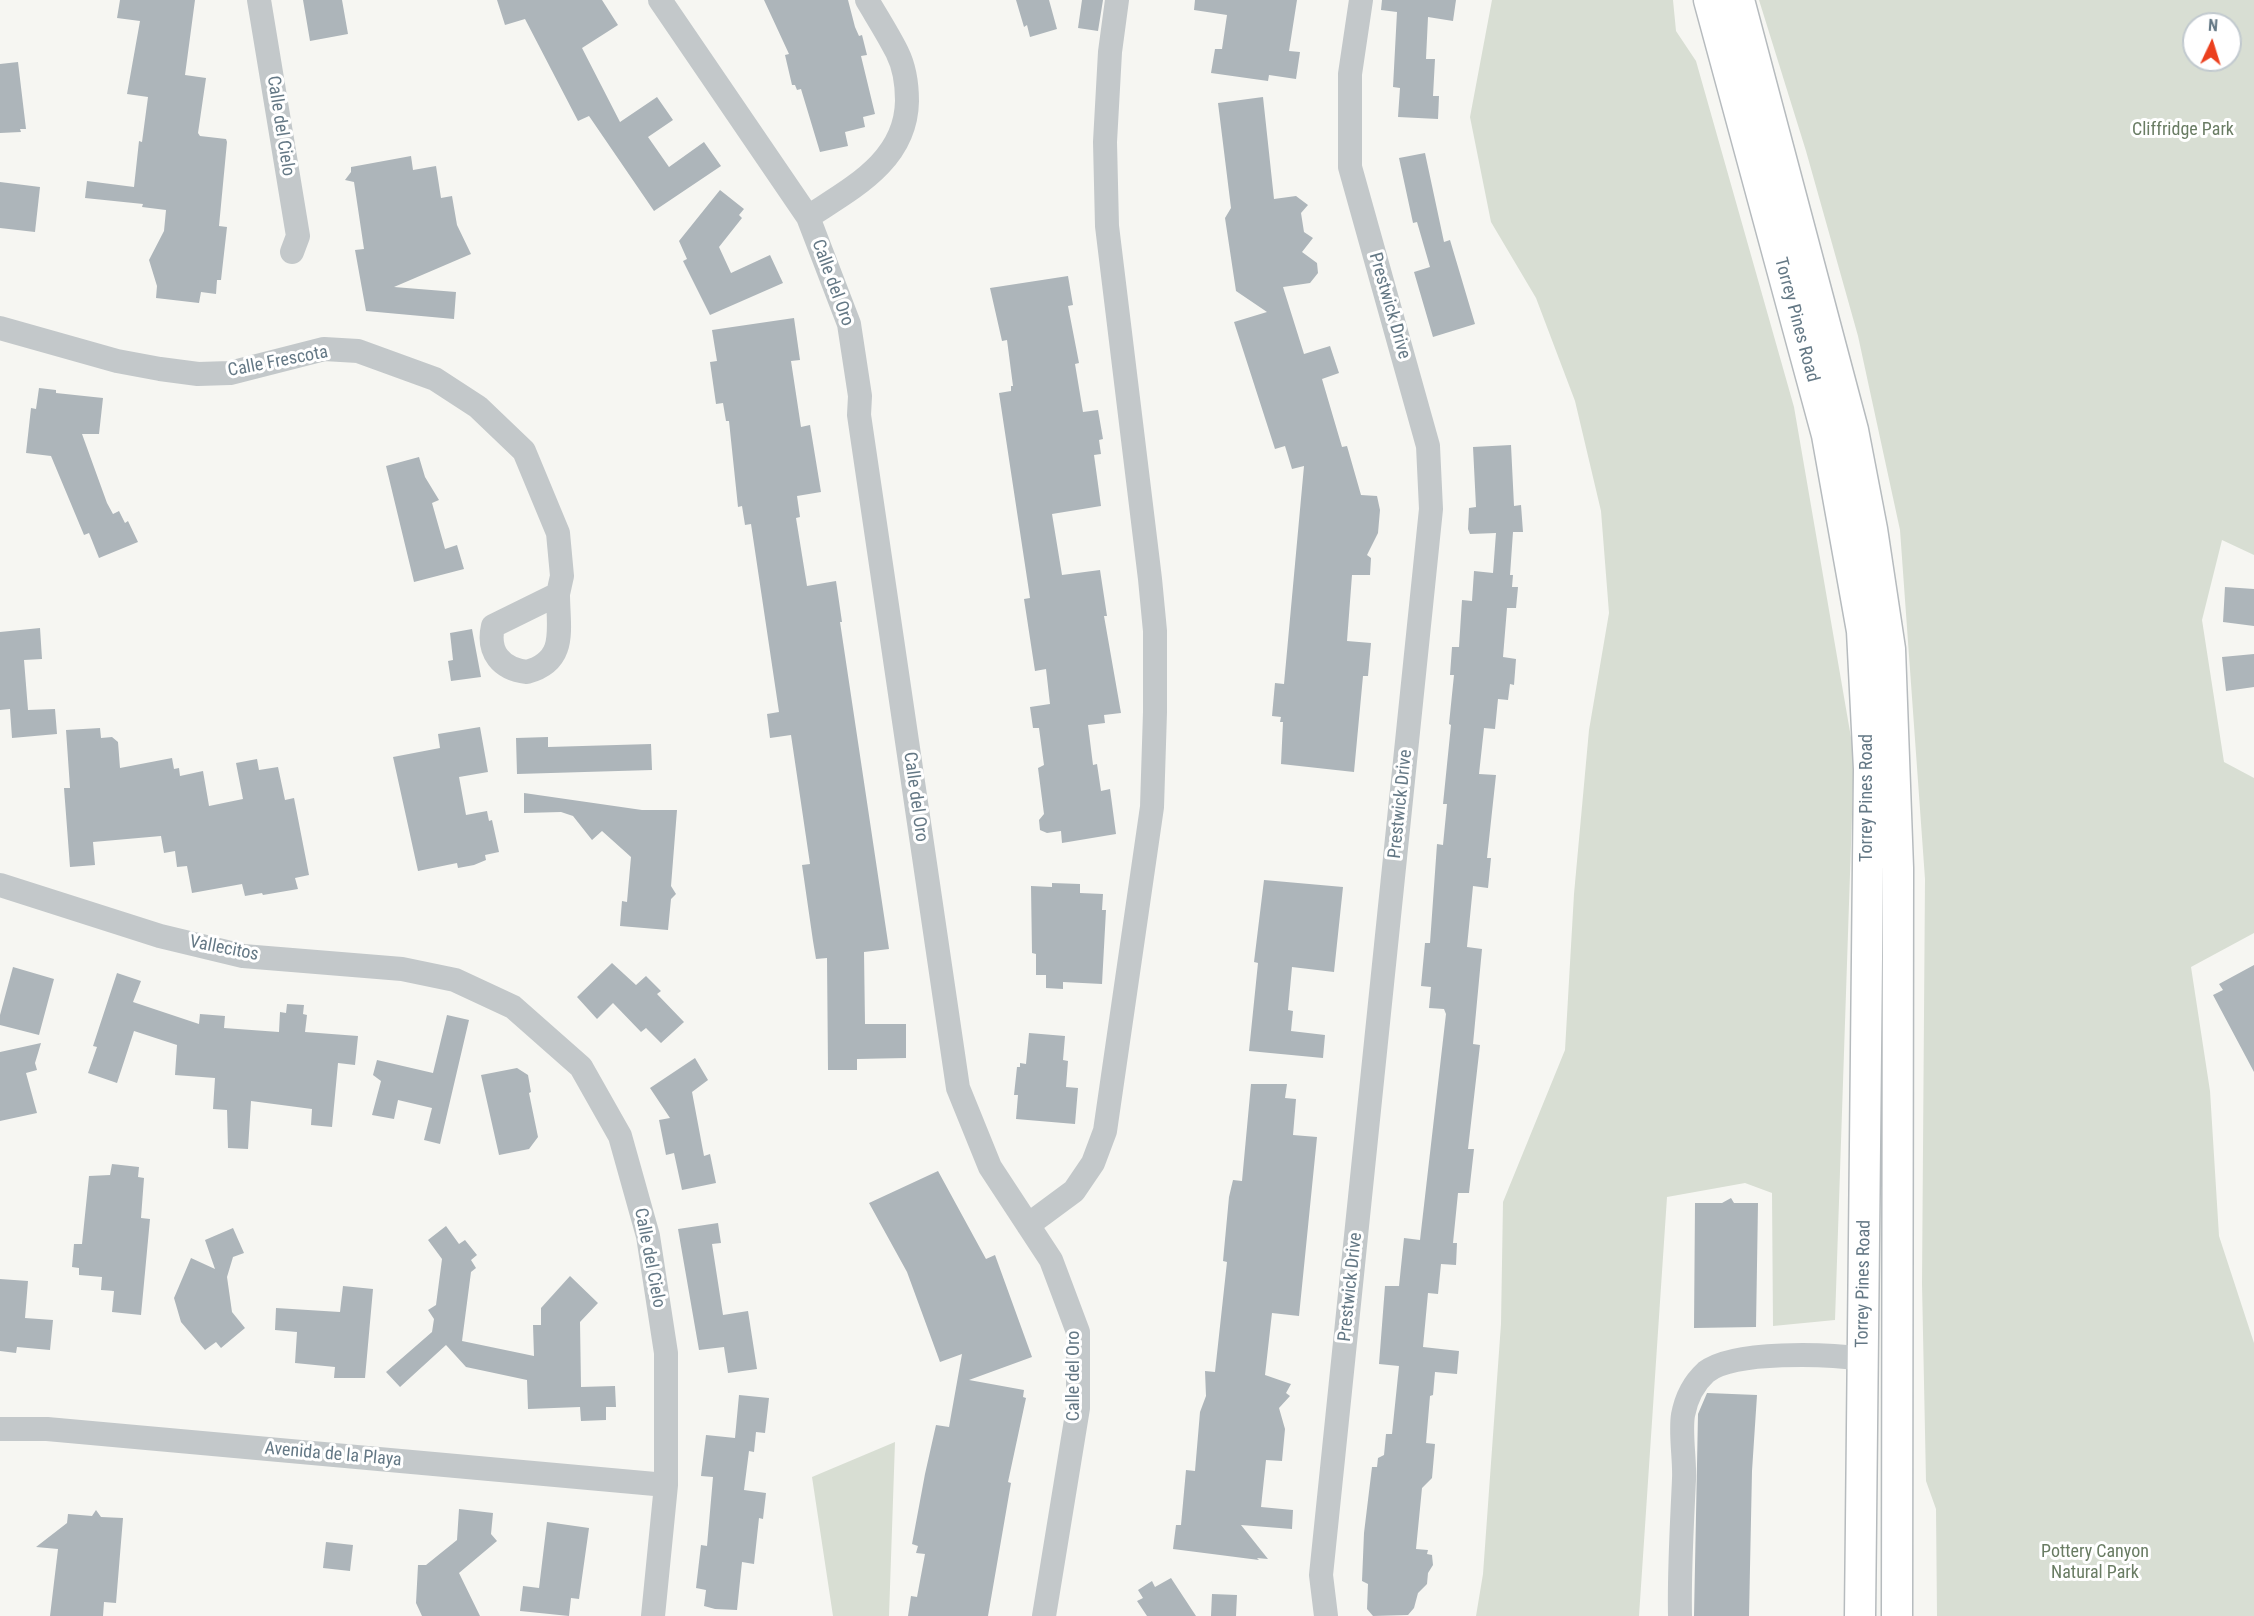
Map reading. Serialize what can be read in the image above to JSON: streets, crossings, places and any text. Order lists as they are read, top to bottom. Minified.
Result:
{"streets":{"main road":["Torrey Pines Road"],"street":["Calle del Cielo","Calle del Oro","Prestwick Drive","Calle Frescota","Vallecitos","Avenida de la Playa"]},"crossings":[["Calle del Cielo","Vallecitos"],["Calle del Cielo","Avenida de la Playa"]],"parks":["Cliffridge Park","Pottery Canyon Natural Park"],"north":"top"}
